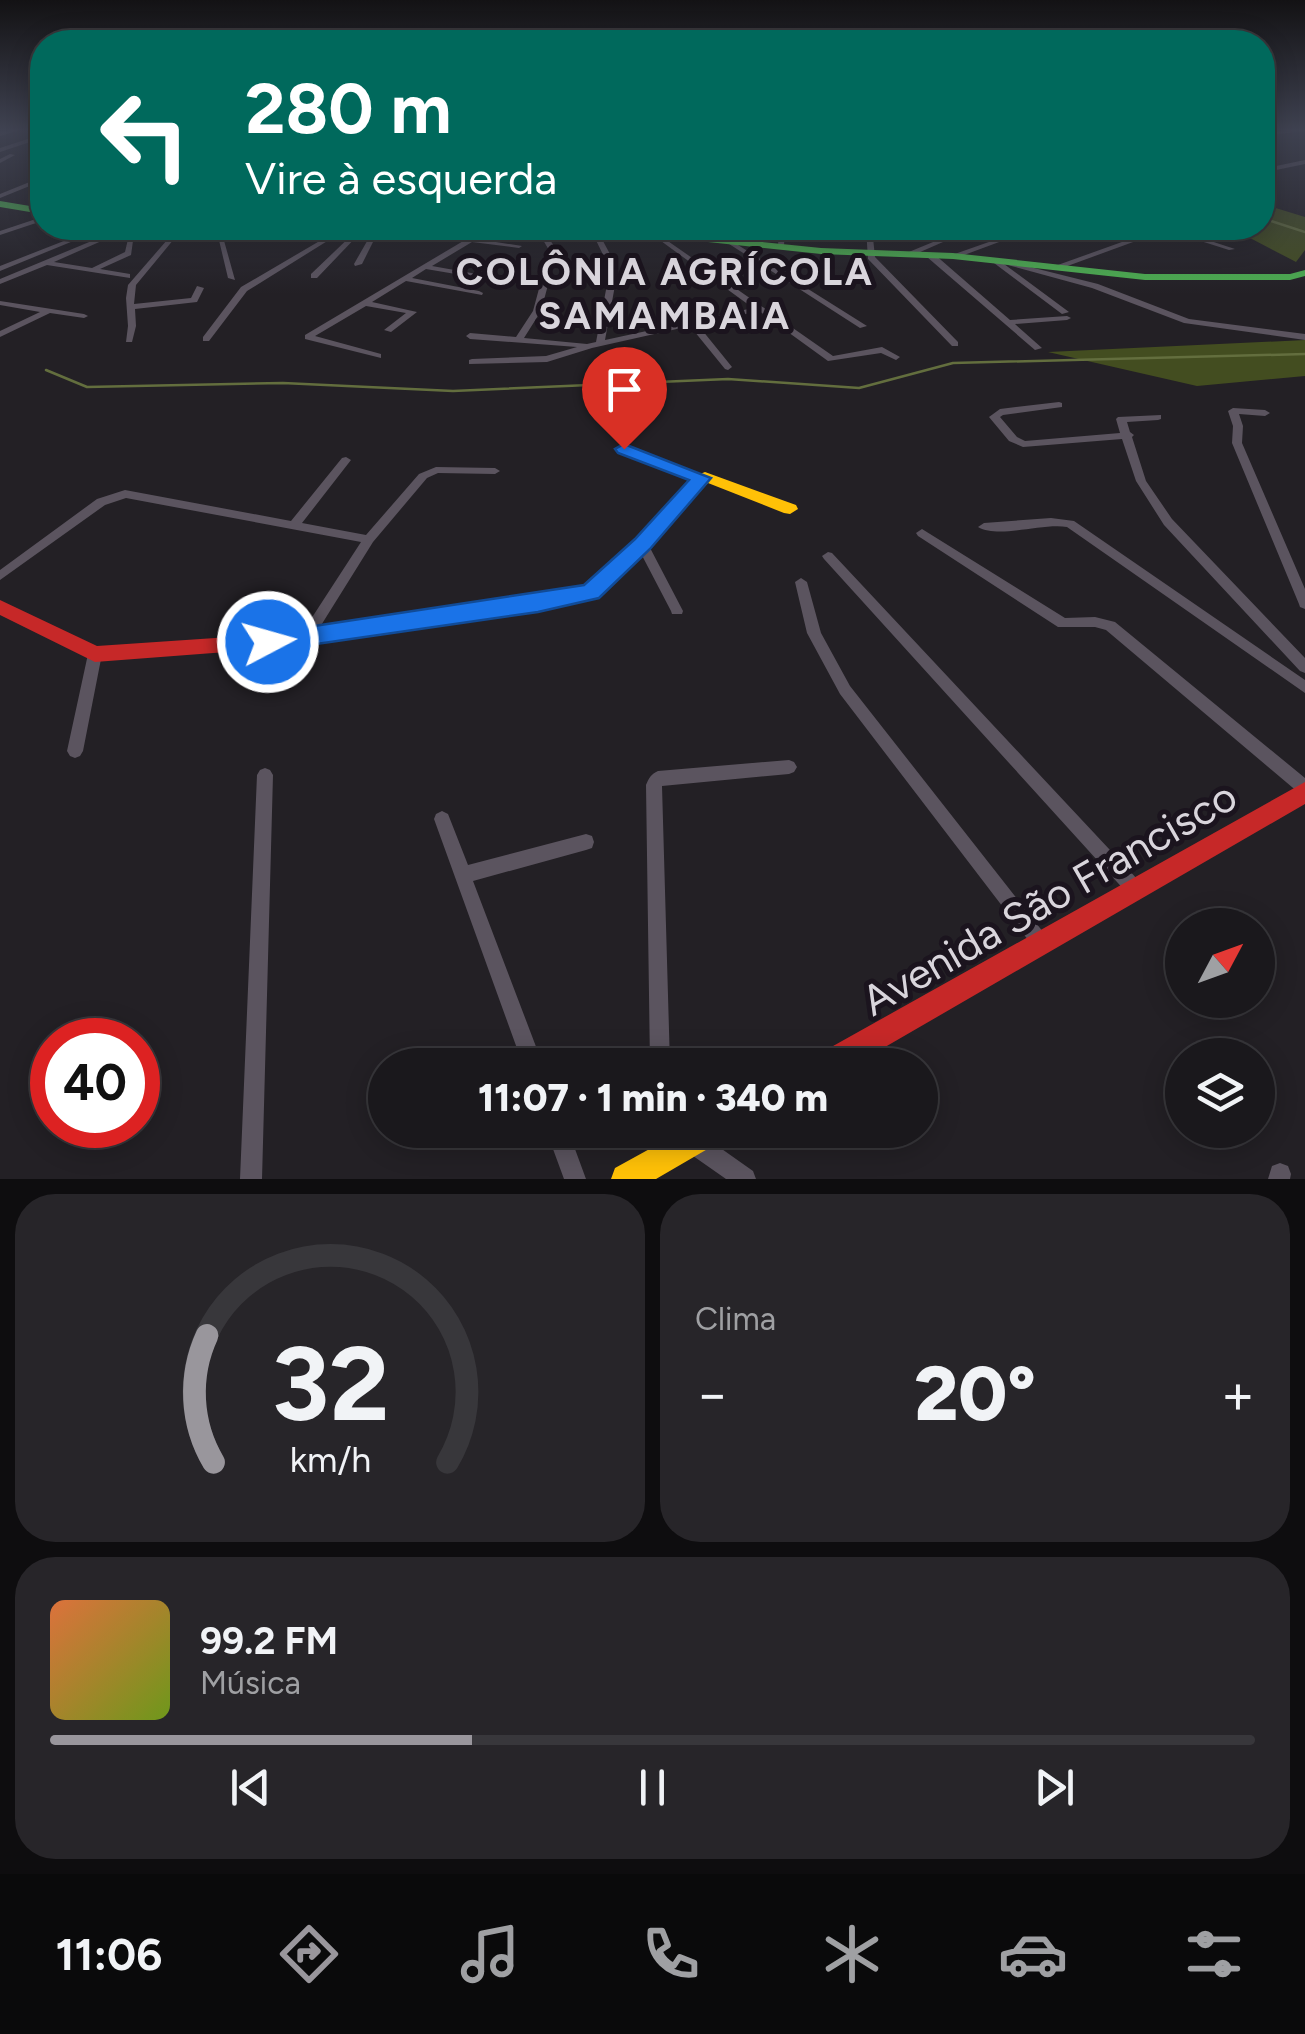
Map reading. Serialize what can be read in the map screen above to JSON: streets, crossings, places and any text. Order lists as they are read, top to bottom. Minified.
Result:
{"streets":{"street":["Avenida São Francisco"]},"districts":["COLÔNIA AGRÍCOLA SAMAMBAIA"],"north":"top right","page":{"turn":["280 m","Vire à esquerda"],"limit":"40","trip":"11:07 · 1 min · 340 m","tile":"Clima","heat":["−","20°","+"],"song":["99.2 FM","Música"],"tabs":"11:06","gauge":["32","km/h"]}}
